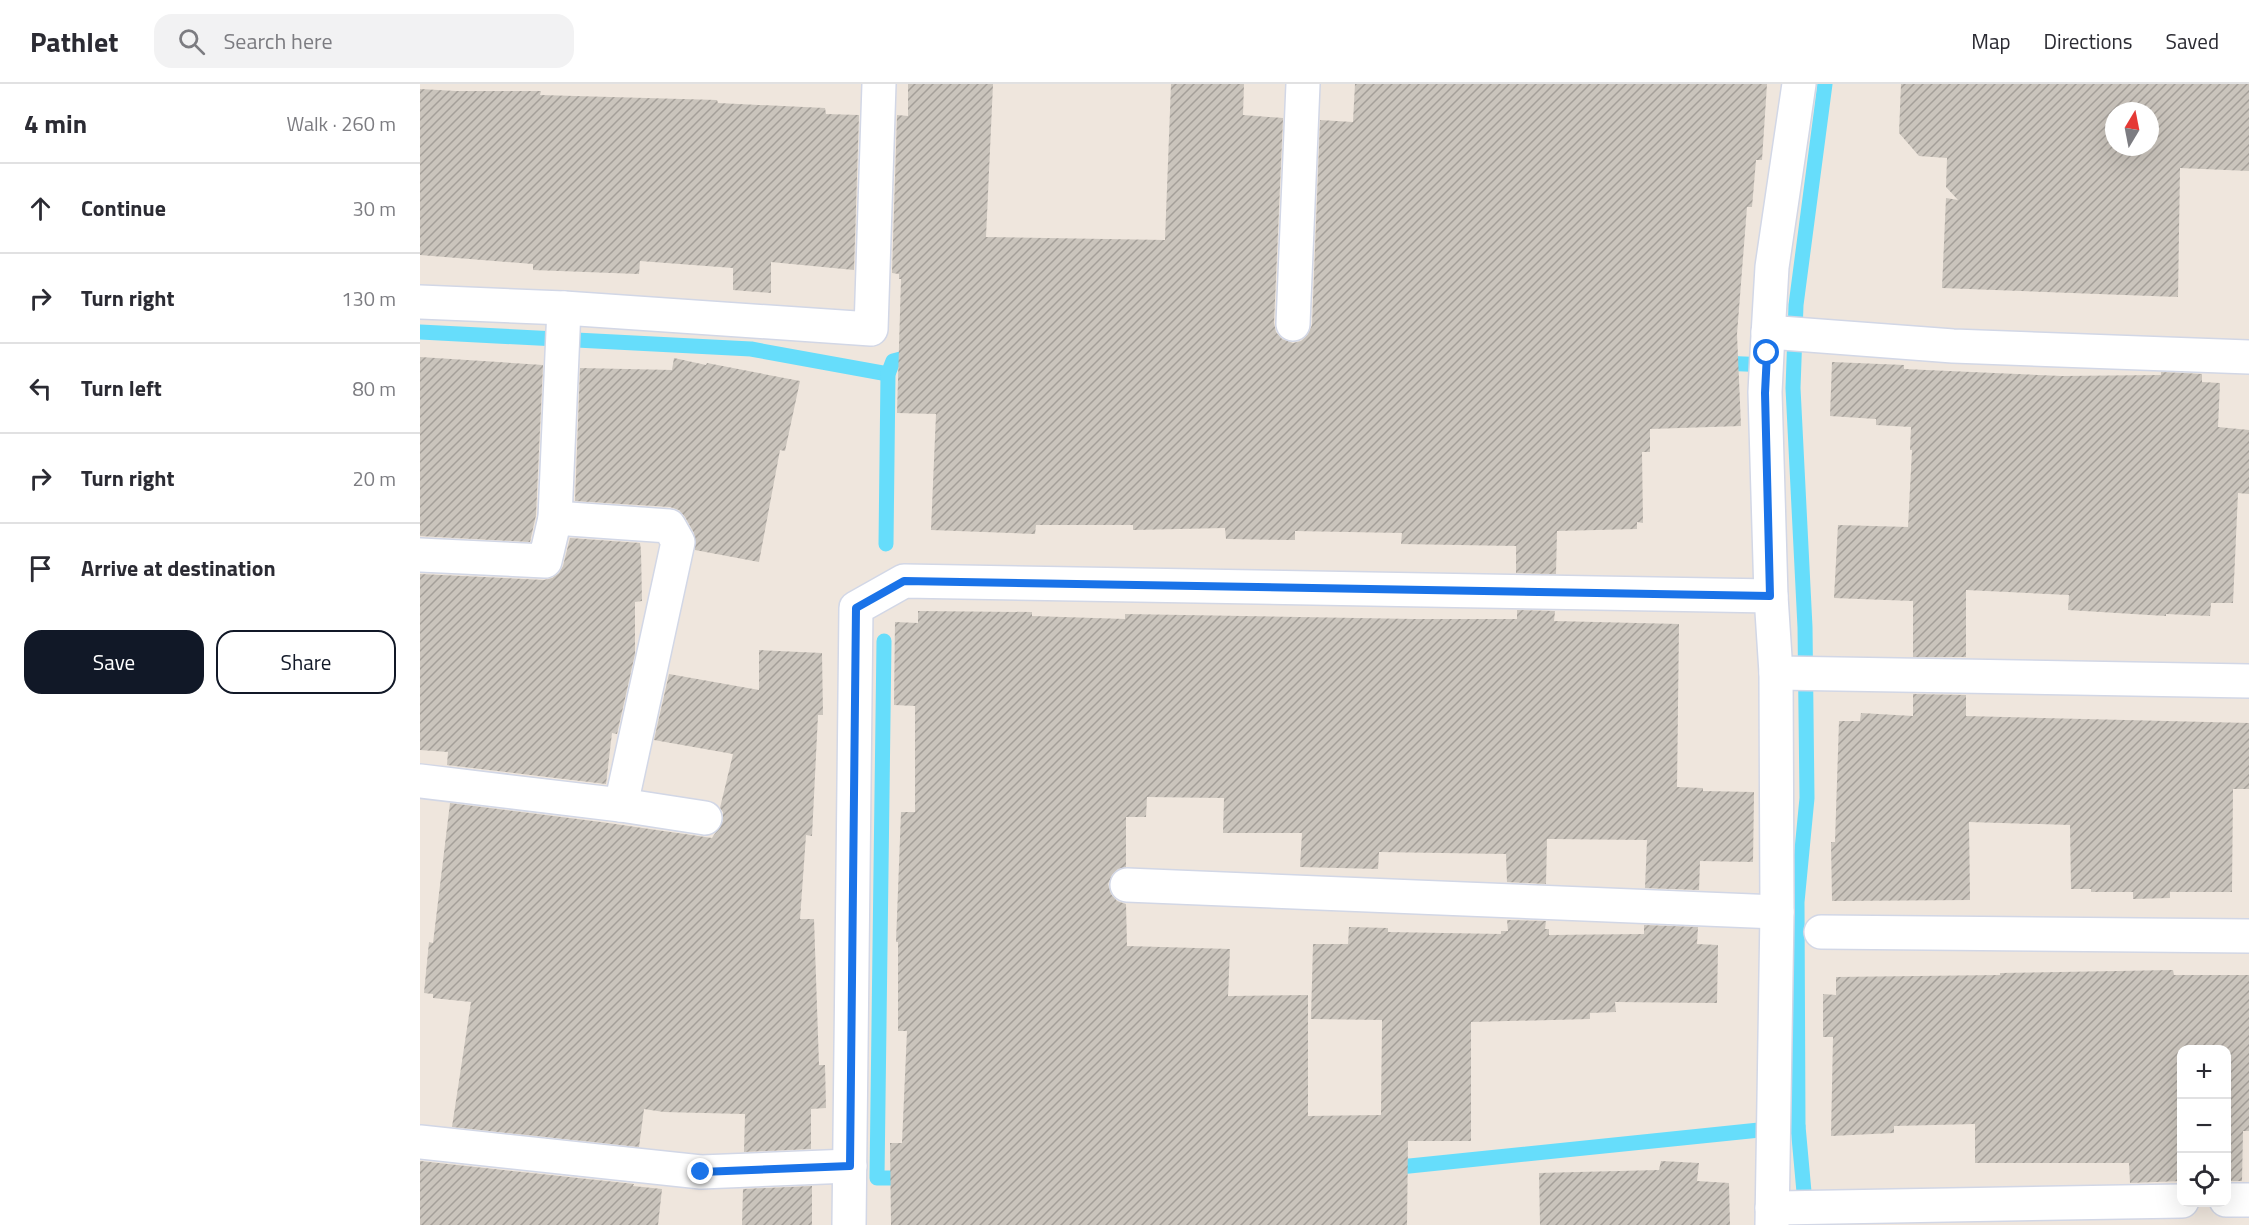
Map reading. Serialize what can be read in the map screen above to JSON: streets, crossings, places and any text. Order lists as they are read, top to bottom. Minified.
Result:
{"north":"top","page":{"header":"Pathlet","search":"Search here","nav":["Map","Directions","Saved"],"heading":["4 min","Walk · 260 m"],"list":[["Continue","30 m"],["Turn right","130 m"],["Turn left","80 m"],["Turn right","20 m"],"Arrive at destination"],"buttons":["Save","Share"],"map_buttons":["+","−"]}}
